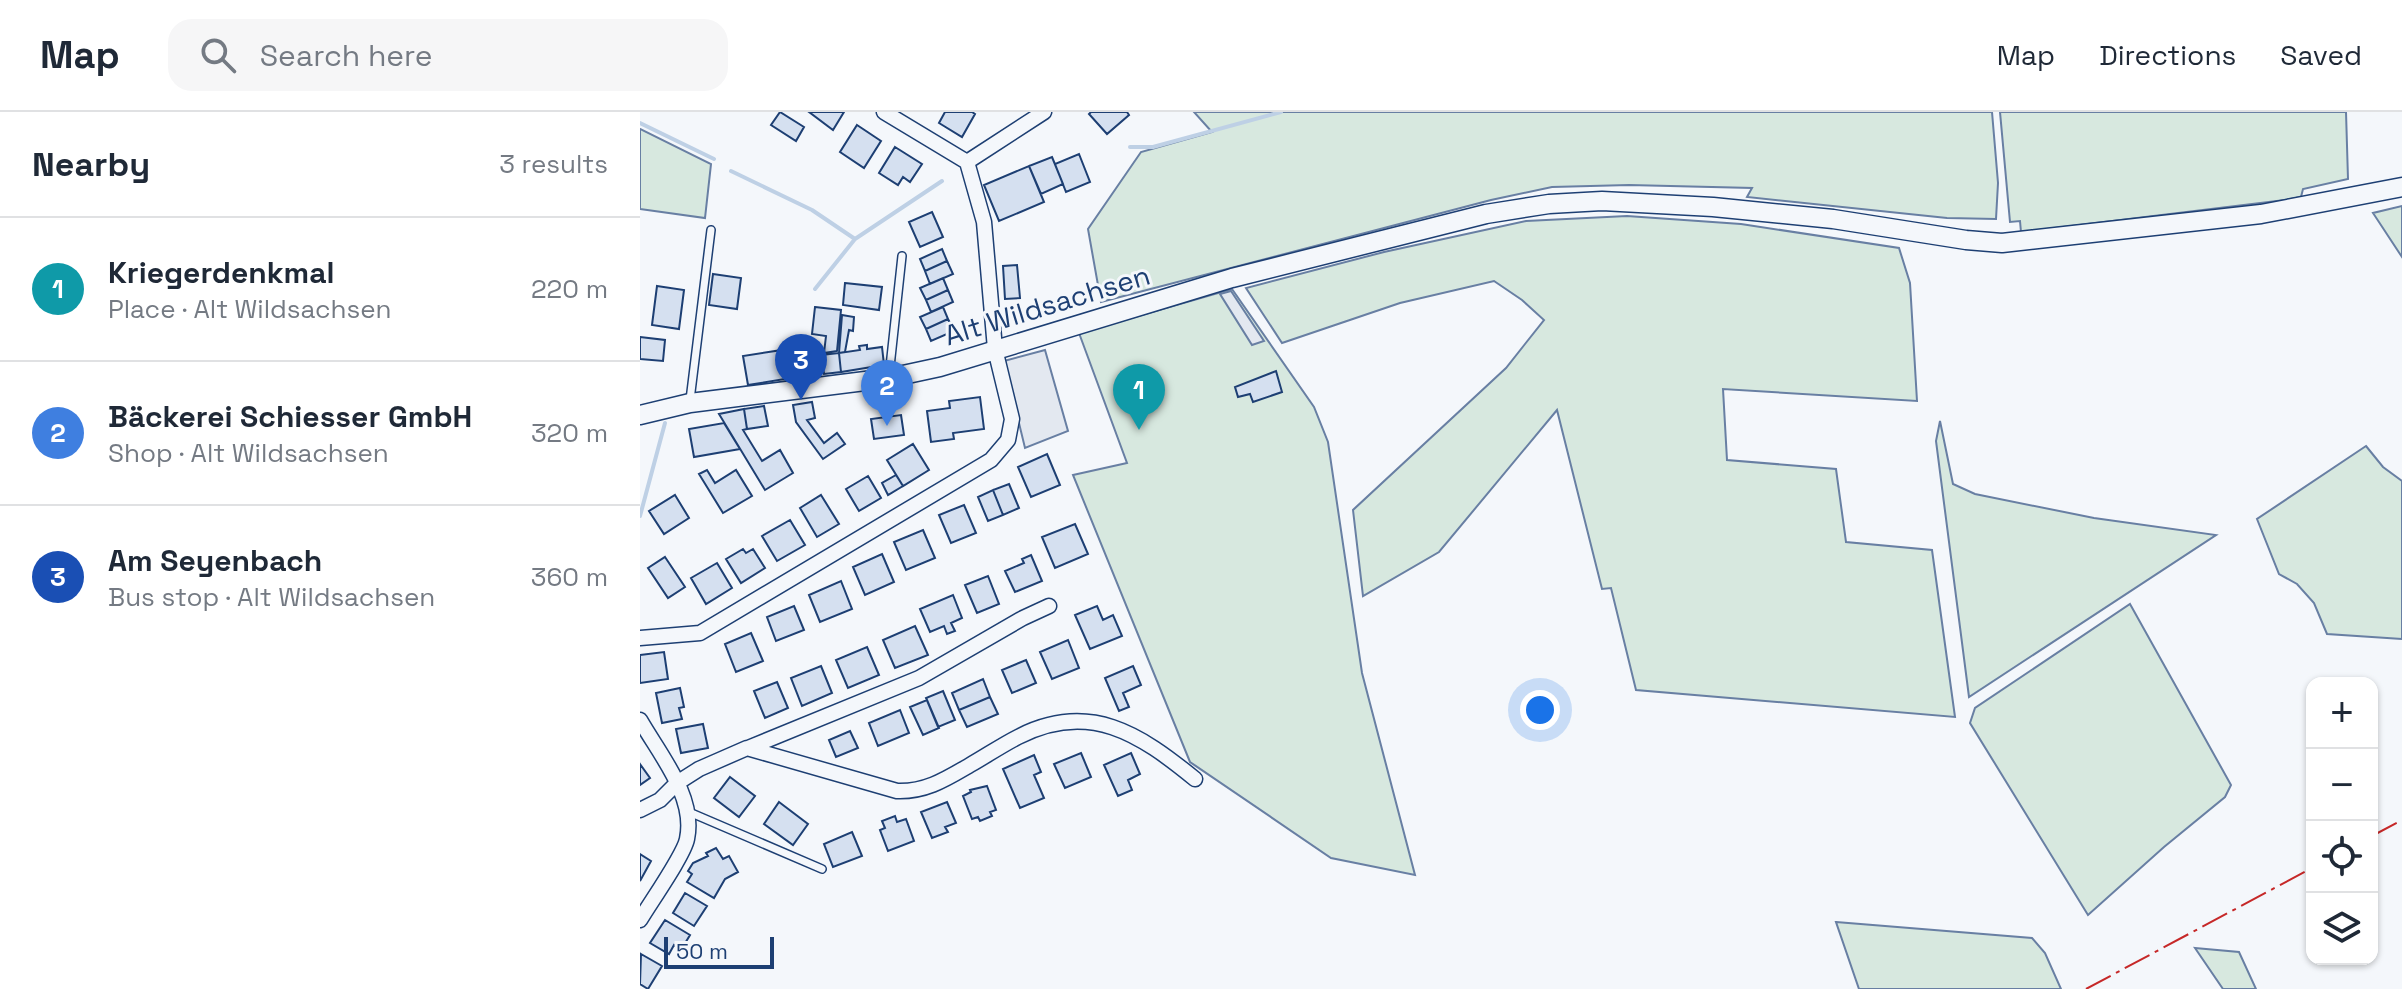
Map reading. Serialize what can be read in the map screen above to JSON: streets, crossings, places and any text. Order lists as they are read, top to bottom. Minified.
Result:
{"streets":{"main road":["Alt Wildsachsen"]},"scale_bar":"50 m","page":{"header":"Map","search":"Search here","nav":["Map","Directions","Saved"],"heading":["Nearby","3 results"],"list":[{"mark":"1","name":"Kriegerdenkmal","note":"Place · Alt Wildsachsen","value":"220 m"},{"mark":"2","name":"Bäckerei Schiesser GmbH","note":"Shop · Alt Wildsachsen","value":"320 m"},{"mark":"3","name":"Am Seyenbach","note":"Bus stop · Alt Wildsachsen","value":"360 m"}],"pins":["3","2","1"],"map_buttons":["+","−"],"scale":"50 m"}}
